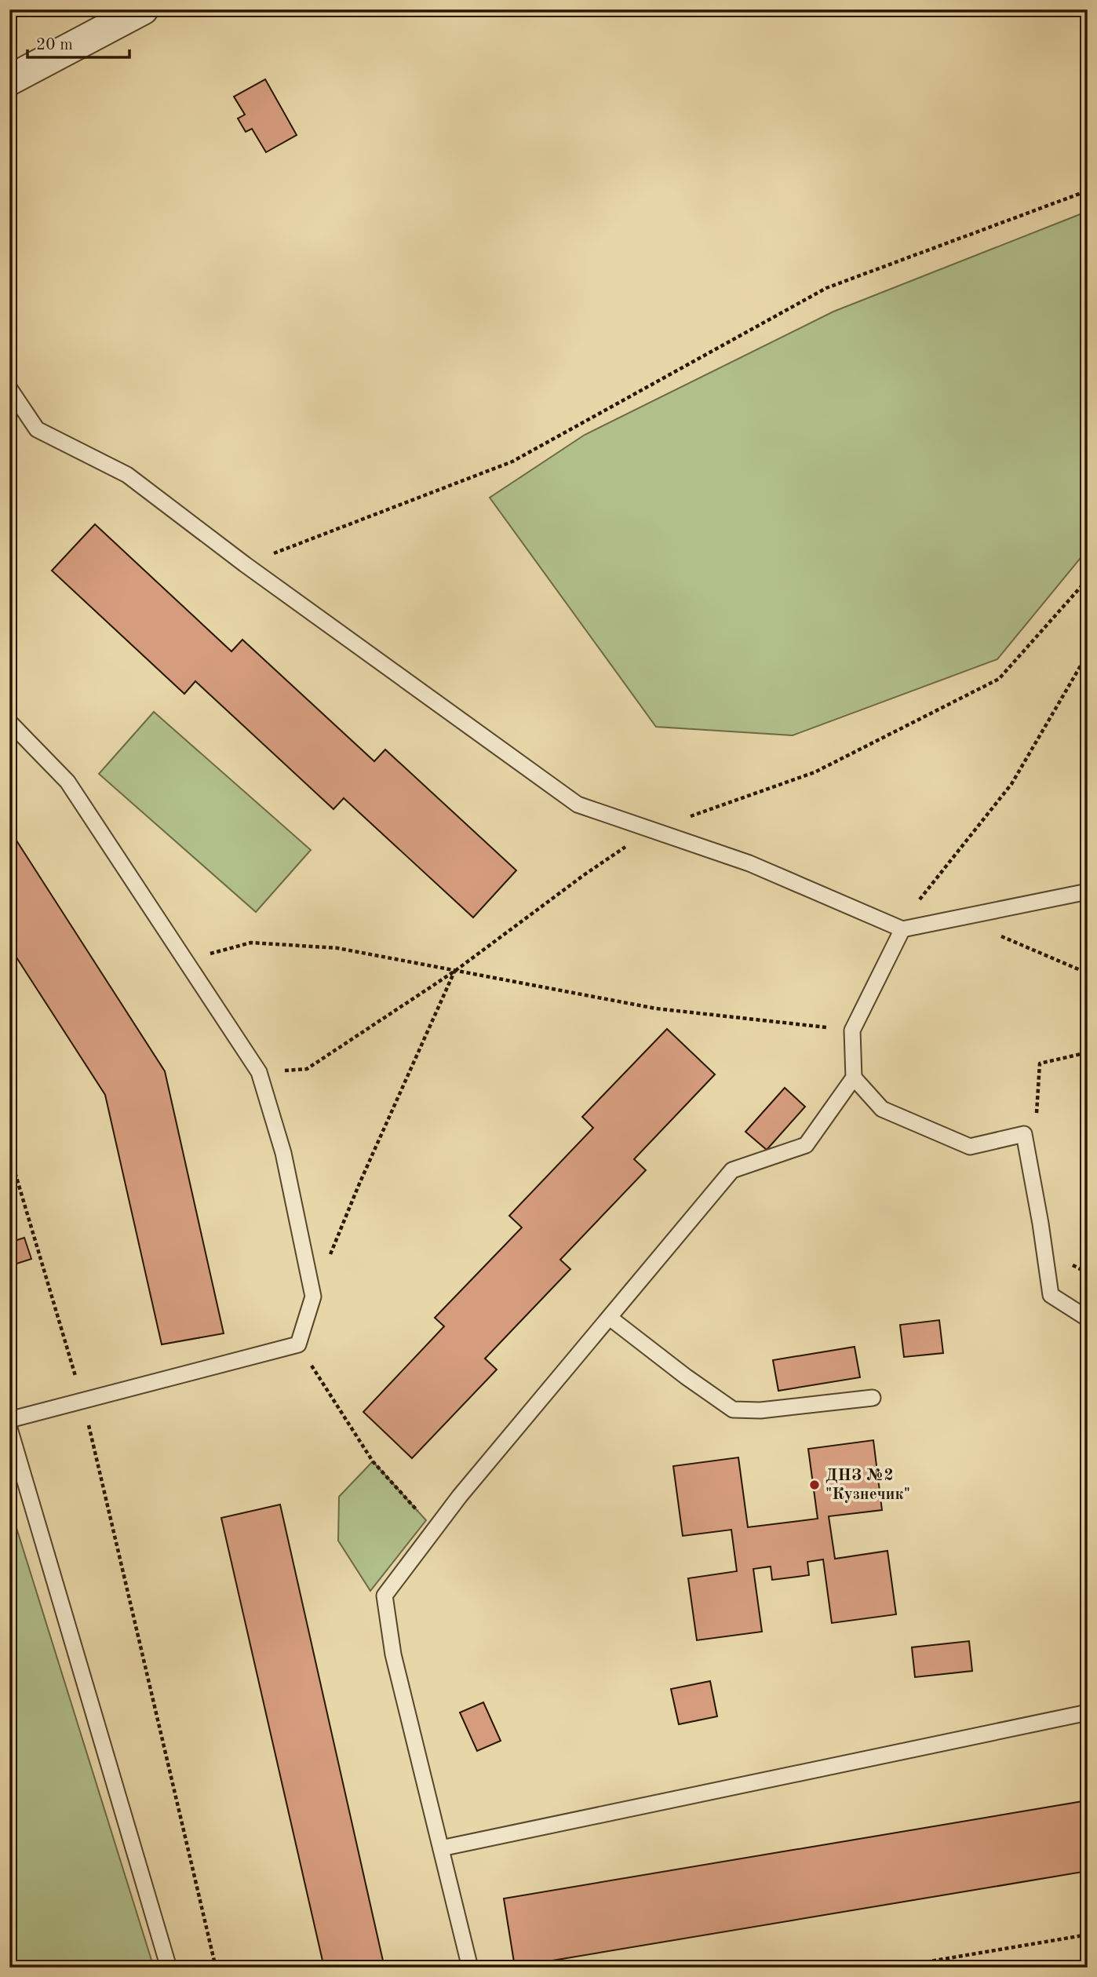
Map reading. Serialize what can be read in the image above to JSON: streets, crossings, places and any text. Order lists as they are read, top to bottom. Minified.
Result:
{"places":["ДНЗ №2 \"Кузнечик\""],"scale_bar":"20 m"}
